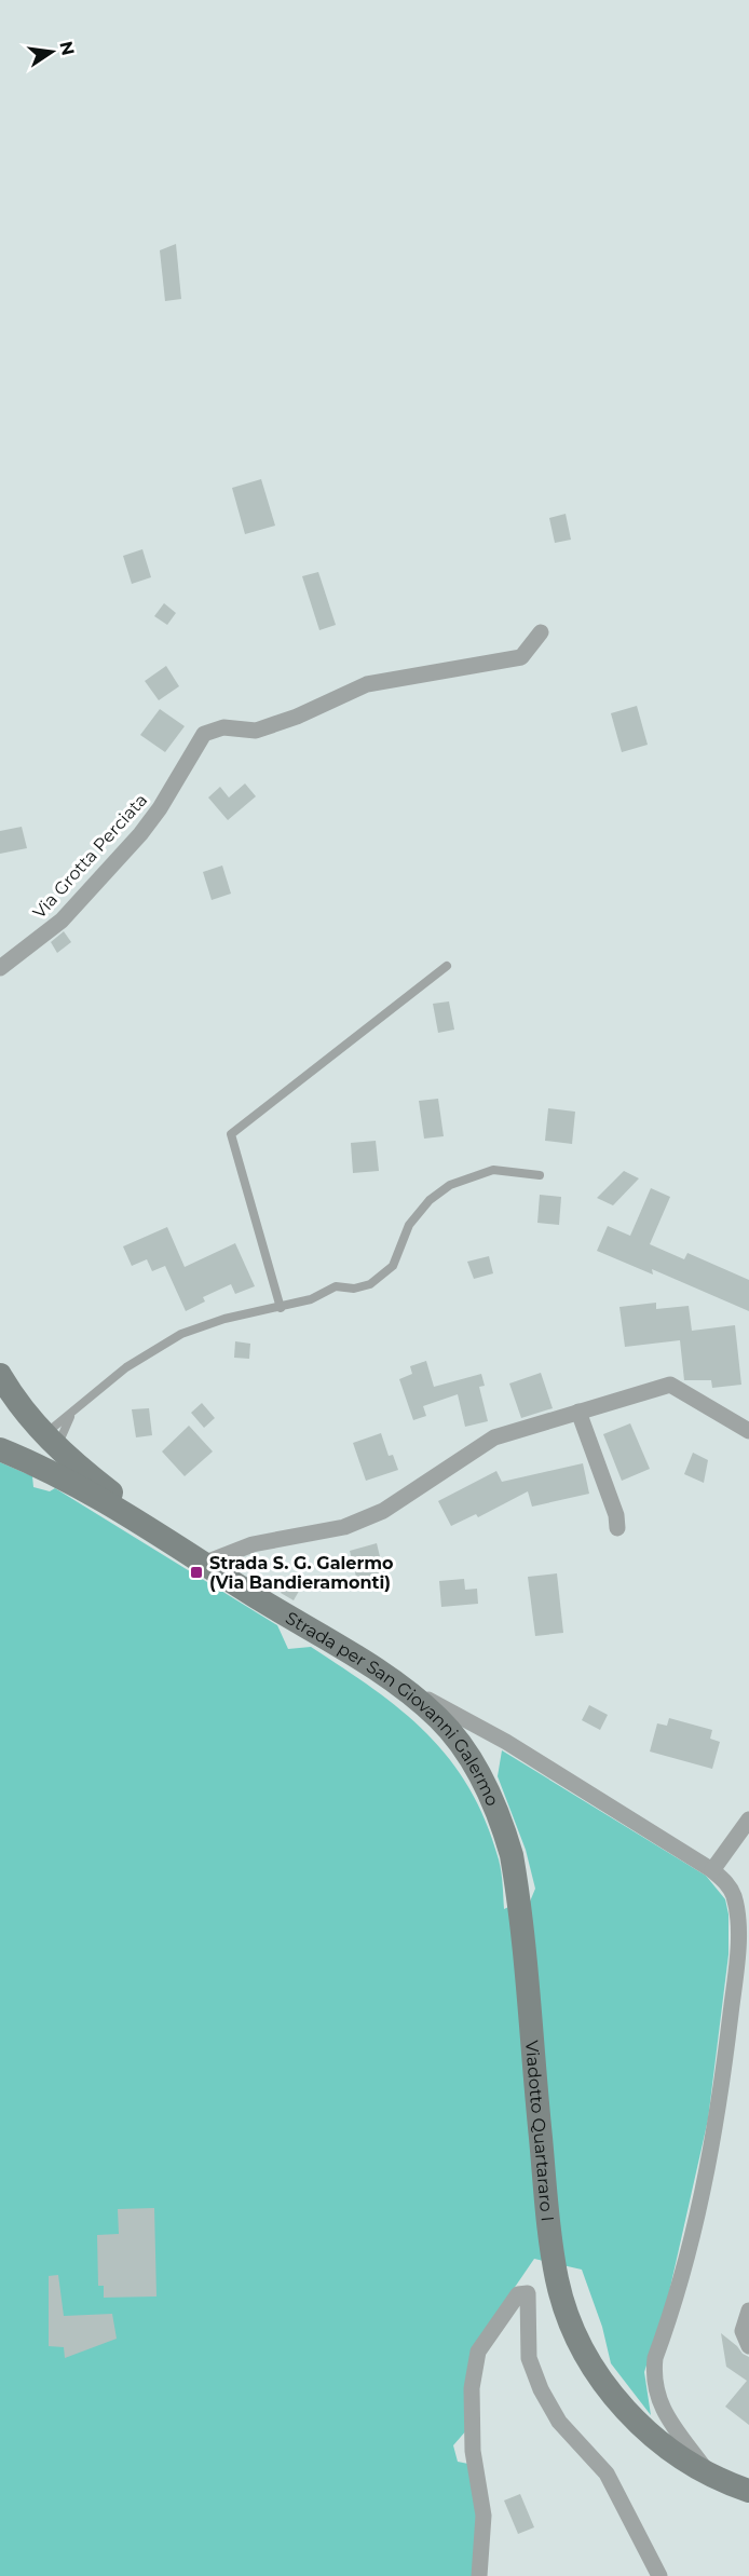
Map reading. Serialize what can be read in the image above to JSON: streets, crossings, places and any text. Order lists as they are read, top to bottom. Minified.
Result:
{"streets":{"main road":["Strada per San Giovanni Galermo","Viadotto Quartararo I"],"street":["Via Grotta Perciata"]},"crossings":[["Strada per San Giovanni Galermo","Viadotto Quartararo I"]],"places":{"transit":["Strada S. G. Galermo (Via Bandieramonti)"]},"north":"right"}
